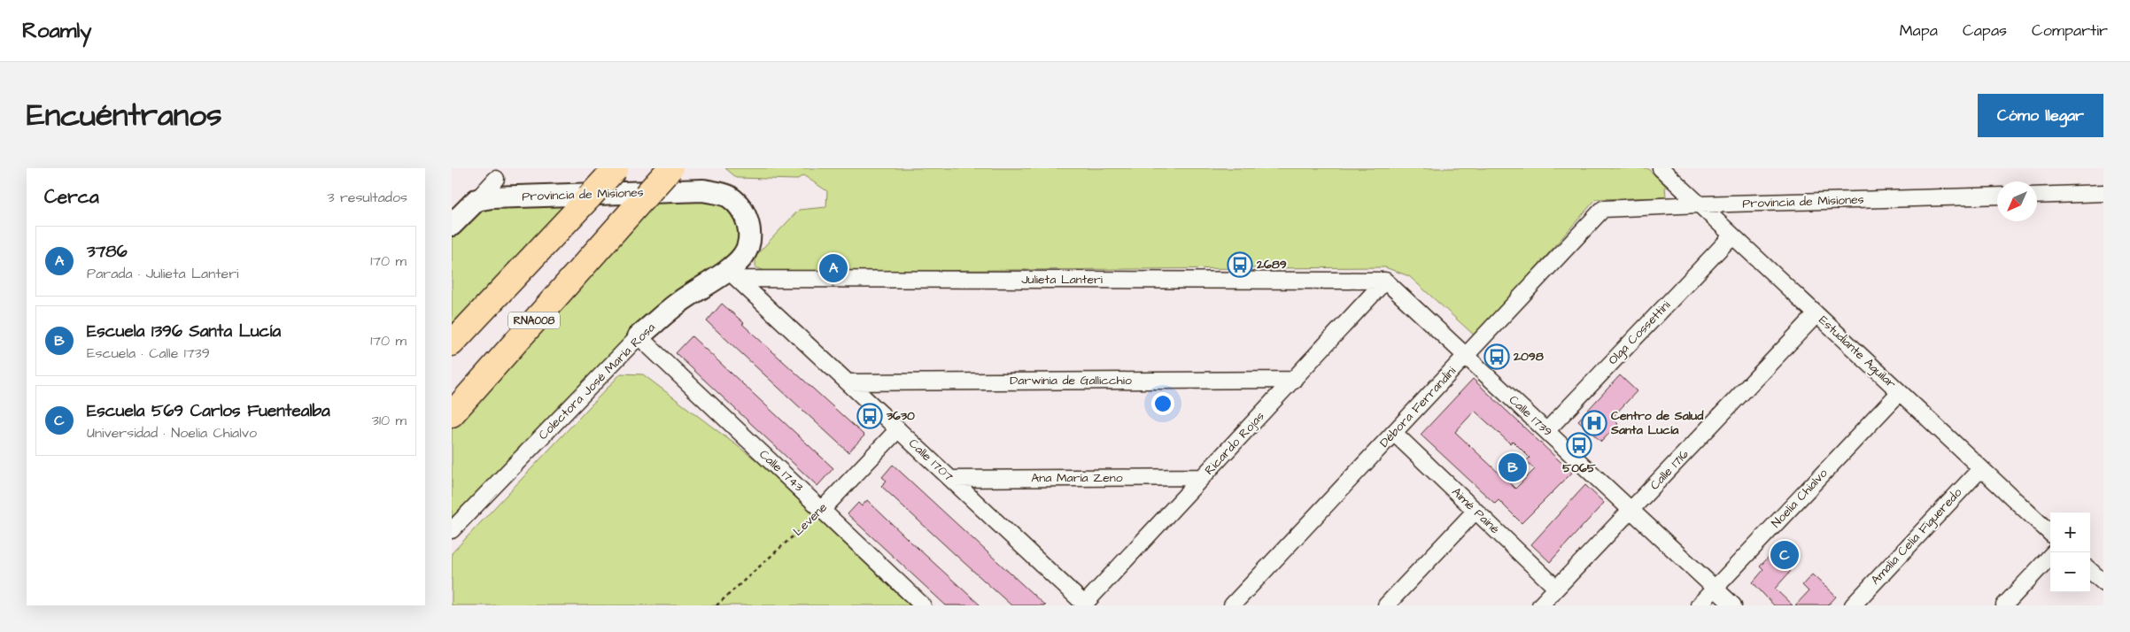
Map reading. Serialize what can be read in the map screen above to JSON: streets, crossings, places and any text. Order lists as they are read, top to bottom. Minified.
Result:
{"streets":{"highway":["RNA008"],"main road":["Provincia de Misiones","Colectora José María Rosa"],"street":["Julieta Lanteri","Olga Cossettini","Estudiante Aguilar","Darwinia de Gallicchio","Débora Ferrandini","Calle 1739","Ricardo Rojas","Calle 1707","Calle 1716","Calle 1743","Ana María Zeno","Noelia Chialvo","Aimé Painé","Levene","Amalia Celia Figueredo"]},"crossings":[["Provincia de Misiones","Estudiante Aguilar"],["Provincia de Misiones","Colectora José María Rosa"],["Provincia de Misiones","Débora Ferrandini"],["Julieta Lanteri","Colectora José María Rosa"],["Julieta Lanteri","Calle 1739"],["Julieta Lanteri","Ricardo Rojas"],["Julieta Lanteri","Calle 1707"],["Olga Cossettini","Estudiante Aguilar"],["Olga Cossettini","Calle 1739"],["Estudiante Aguilar","Calle 1716"],["Estudiante Aguilar","Noelia Chialvo"],["Estudiante Aguilar","Amalia Celia Figueredo"],["Darwinia de Gallicchio","Ricardo Rojas"],["Darwinia de Gallicchio","Calle 1707"],["Colectora José María Rosa","Calle 1707"],["Colectora José María Rosa","Calle 1743"],["Débora Ferrandini","Calle 1739"],["Débora Ferrandini","Aimé Painé"],["Calle 1739","Ricardo Rojas"],["Calle 1739","Calle 1716"],["Calle 1739","Noelia Chialvo"],["Ricardo Rojas","Calle 1707"],["Ricardo Rojas","Ana María Zeno"],["Calle 1707","Ana María Zeno"],["Calle 1707","Levene"],["Calle 1716","Aimé Painé"],["Calle 1743","Levene"]],"places":{"bus stop":["2689","2098","3630","5065"],"hospital":["Centro de Salud Santa Lucía"]},"north":"bottom left","page":{"header":"Roamly","nav":["Mapa","Capas","Compartir"],"title":"Encuéntranos","buttons":"Cómo llegar","heading":["Cerca","3 resultados"],"list":[{"mark":"A","name":"3786","note":"Parada · Julieta Lanteri","value":"170 m"},{"mark":"B","name":"Escuela 1396 Santa Lucía","note":"Escuela · Calle 1739","value":"170 m"},{"mark":"C","name":"Escuela 569 Carlos Fuentealba","note":"Universidad · Noelia Chialvo","value":"310 m"}],"pins":["A","B","C"],"map_buttons":["+","−"]}}
